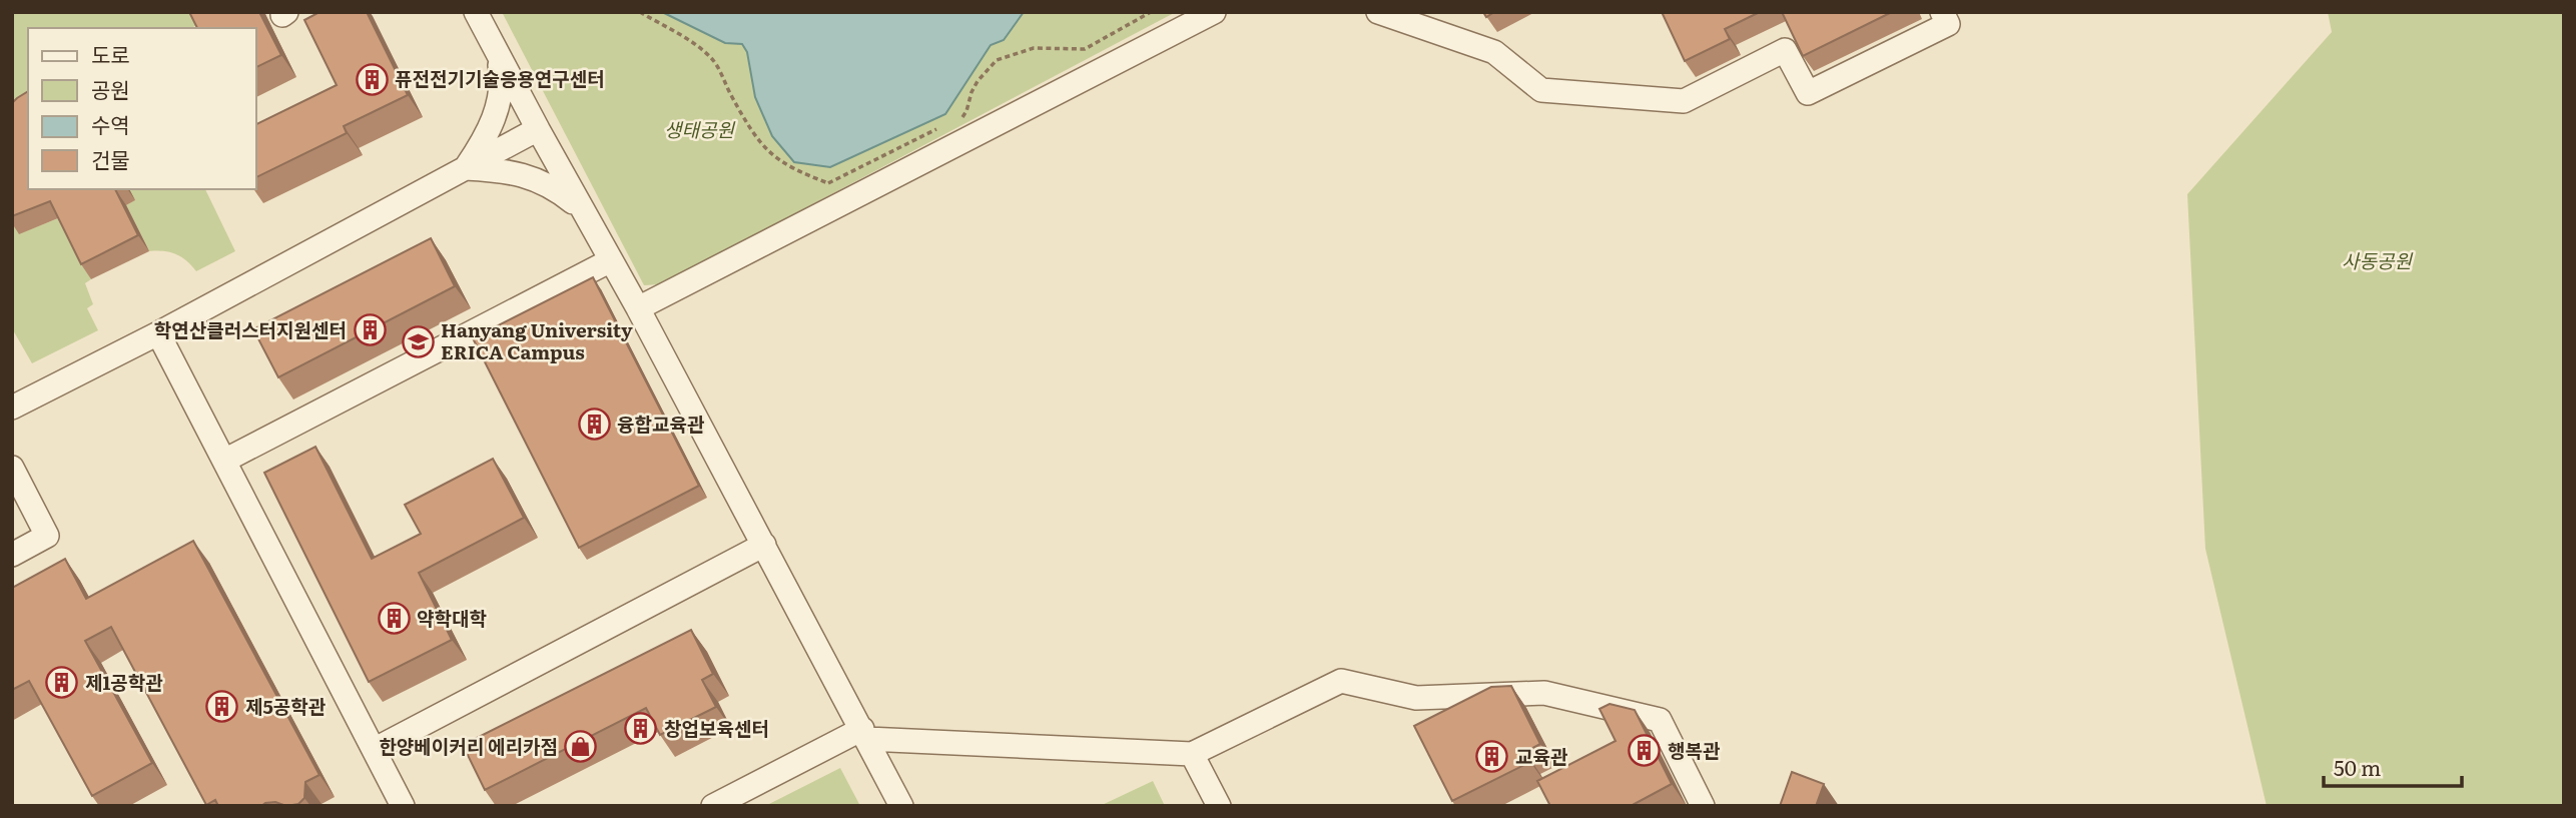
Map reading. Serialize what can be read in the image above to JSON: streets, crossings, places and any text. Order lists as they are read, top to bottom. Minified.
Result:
{"parks":["생태공원","사동공원"],"places":{"building":["퓨전전기기술응용연구센터","학연산클러스터지원센터","융합교육관","약학대학","제1공학관","제5공학관","창업보육센터","행복관","교육관"],"school or university":["Hanyang University ERICA Campus"],"shop":["한양베이커리 에리카점"]},"legend":["도로","공원","수역","건물"],"scale_bar":"50 m"}
